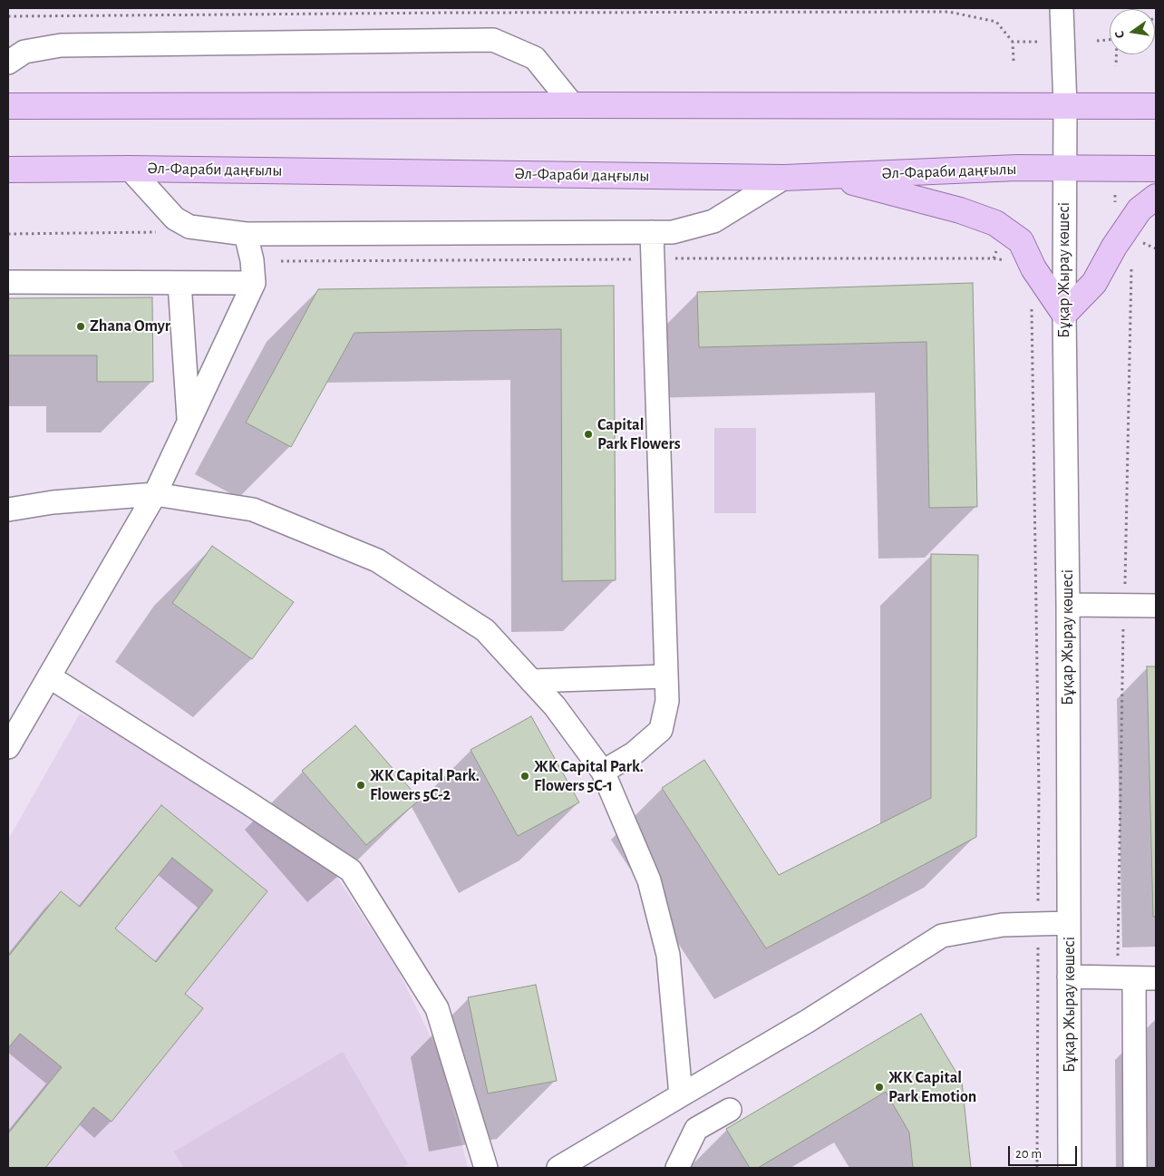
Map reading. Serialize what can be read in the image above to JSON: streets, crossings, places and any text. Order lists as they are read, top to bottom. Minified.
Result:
{"streets":{"main road":["Әл-Фараби даңғылы"],"street":["Бұқар Жырау көшесі"]},"crossings":[["Әл-Фараби даңғылы","Бұқар Жырау көшесі"]],"places":["Zhana Omyr","Capital Park Flowers","ЖК Capital Park. Flowers 5C-1","ЖК Capital Park. Flowers 5C-2","ЖК Capital Park Emotion"],"scale_bar":"20 m","north":"left"}
